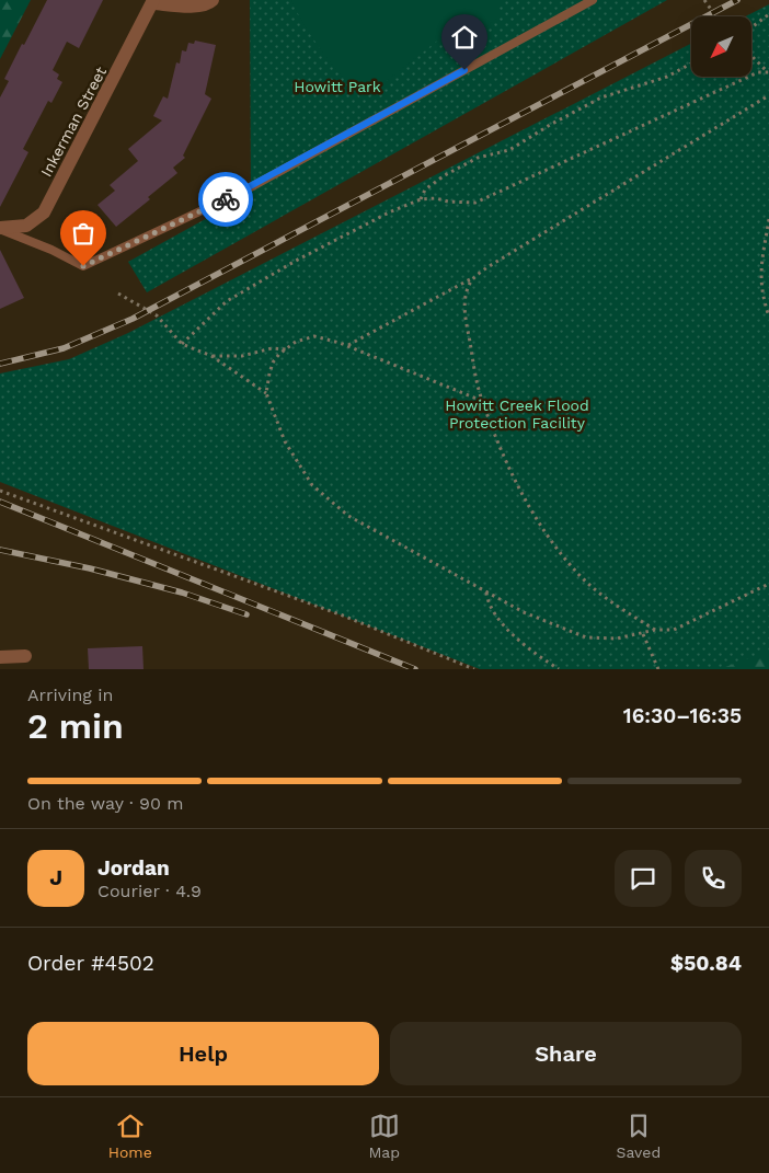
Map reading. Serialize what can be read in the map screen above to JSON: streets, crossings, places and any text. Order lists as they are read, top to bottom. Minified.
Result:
{"streets":{"street":["Inkerman Street"]},"parks":["Howitt Park","Howitt Creek Flood Protection Facility"],"north":"bottom left","page":{"heading":["2 min","Arriving in","16:30–16:35"],"panel":["Jordan","Courier · 4.9","Order #4502","$50.84"],"bar":"On the way · 90 m","round":"J","buttons":["Help","Share"],"tabs":["Home","Map","Saved"]}}
